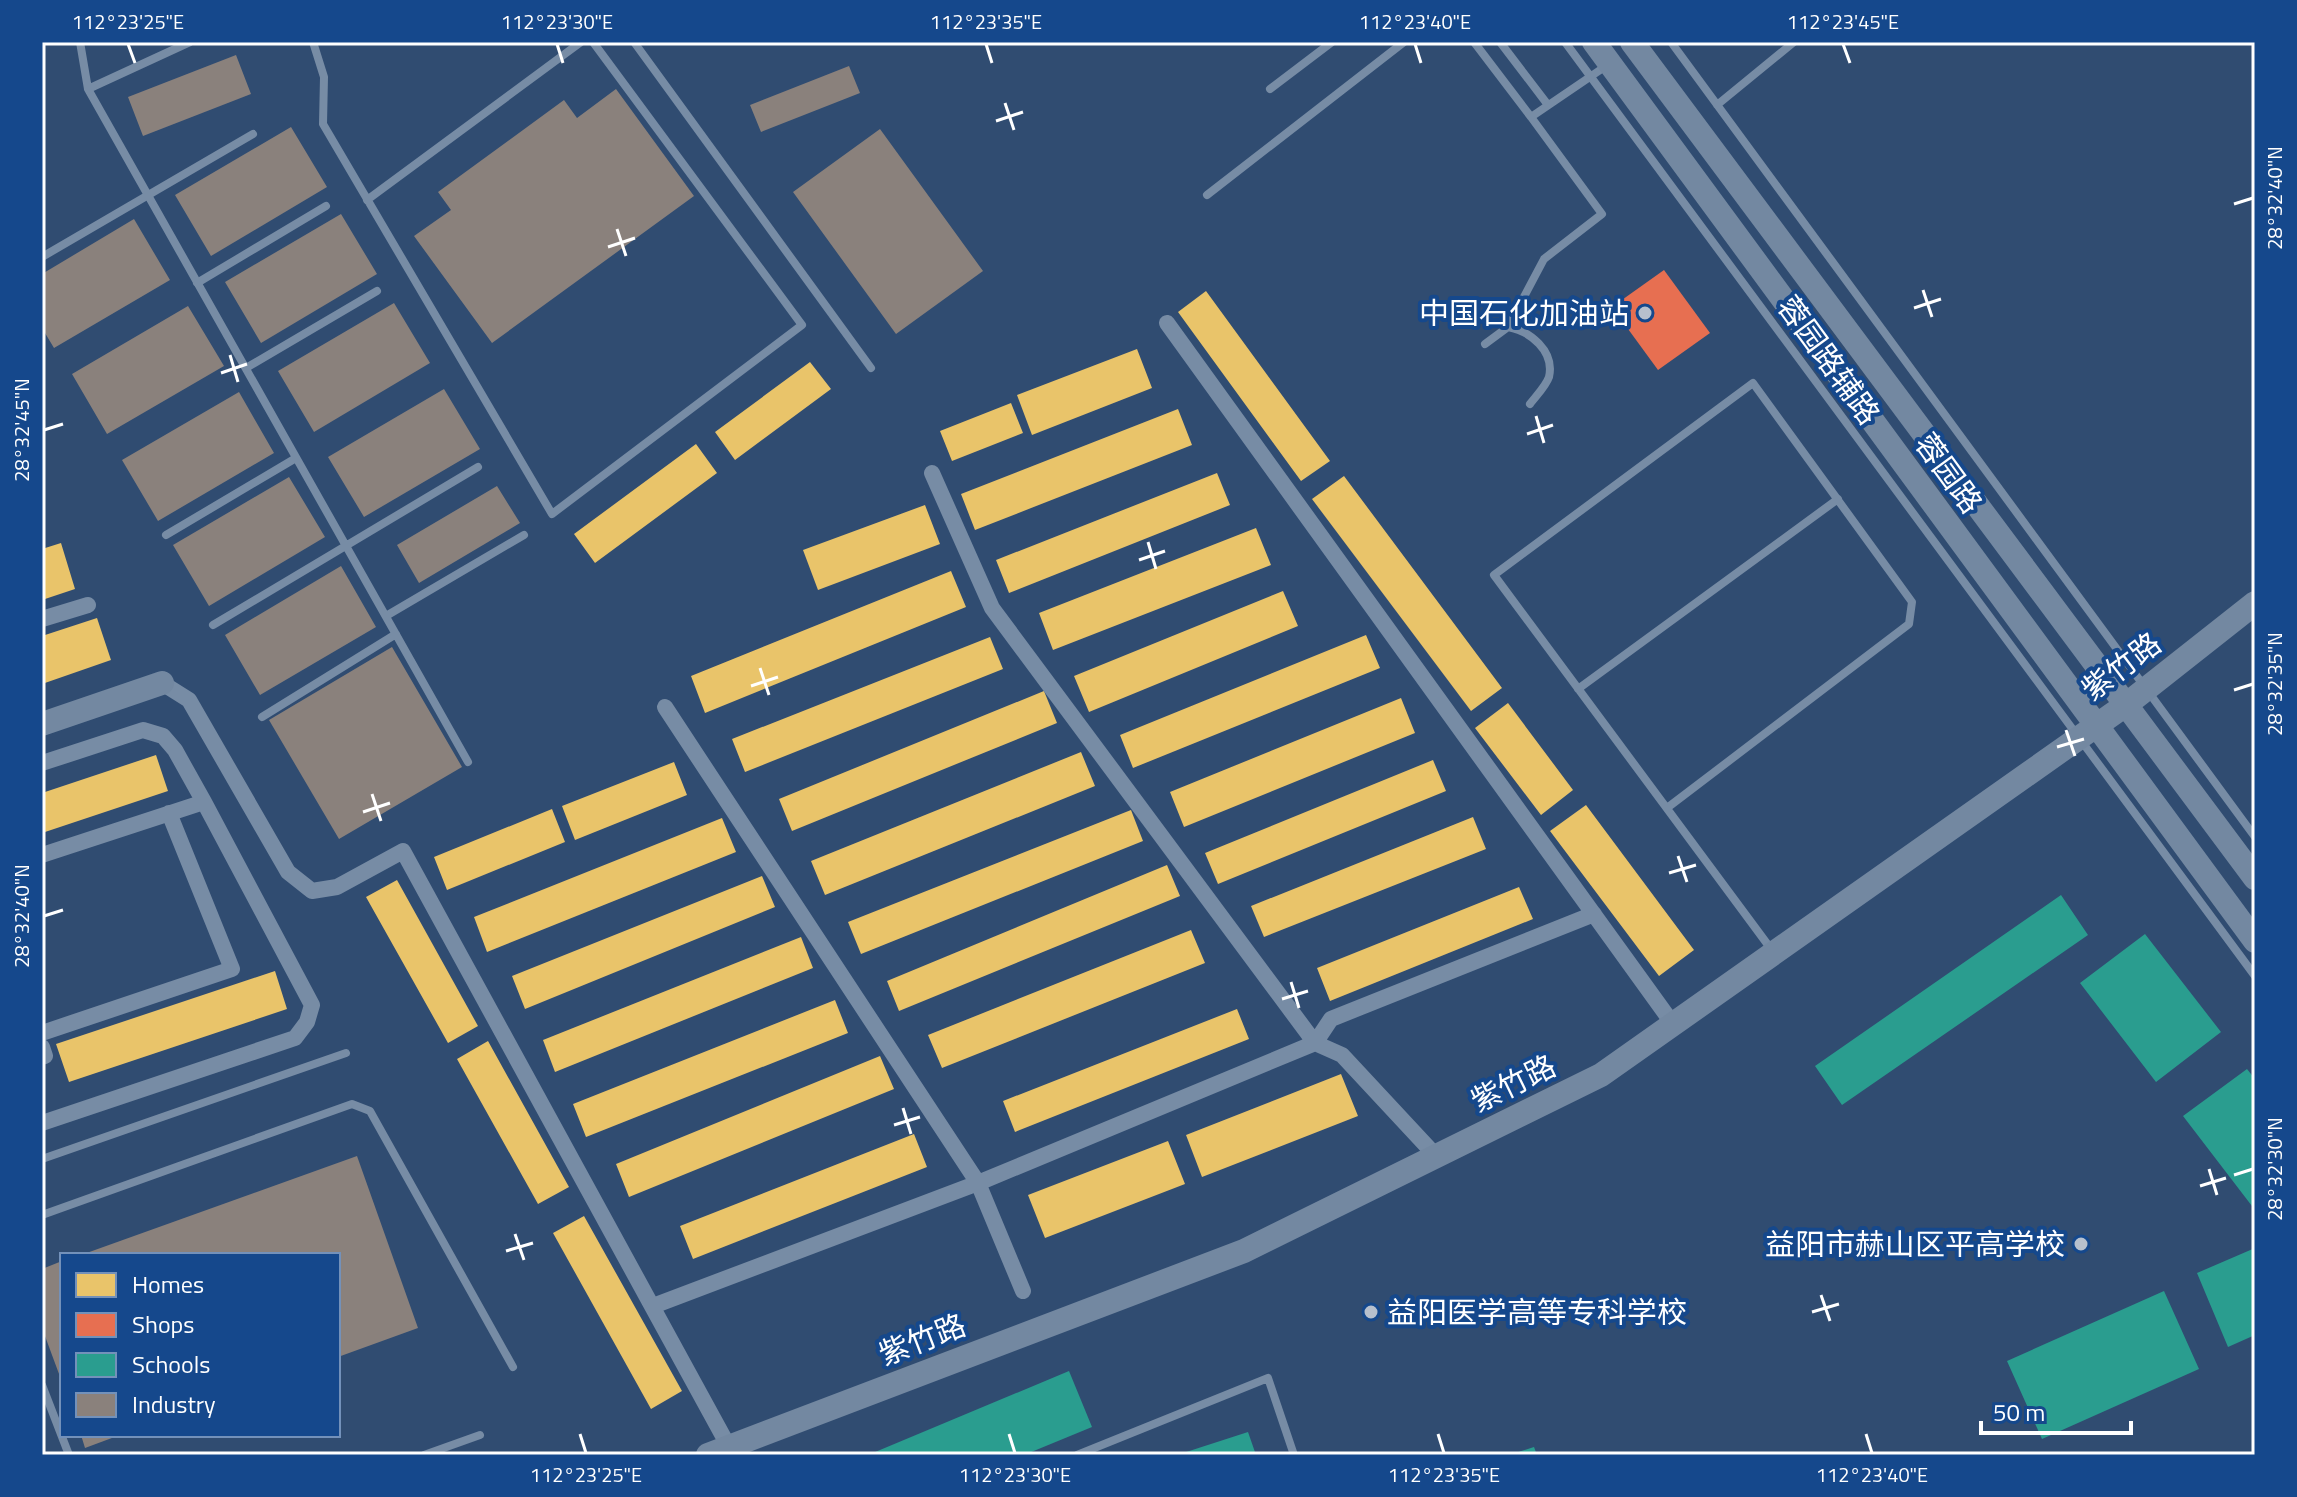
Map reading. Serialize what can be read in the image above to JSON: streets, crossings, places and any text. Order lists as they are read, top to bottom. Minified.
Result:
{"streets":{"street":["蓉园路","紫竹路"],"lane":["蓉园路辅路"]},"crossings":[["蓉园路辅路","蓉园路"],["蓉园路辅路","紫竹路"],["蓉园路","紫竹路"]],"places":["中国石化加油站","益阳市赫山区平高学校","益阳医学高等专科学校"],"legend":["Homes","Shops","Schools","Industry"],"scale_bar":"50 m","coordinates":["112°23'25\"E","112°23'30\"E","112°23'35\"E","112°23'40\"E","112°23'45\"E","28°32'40\"N","28°32'45\"N","28°32'35\"N","28°32'30\"N"]}
